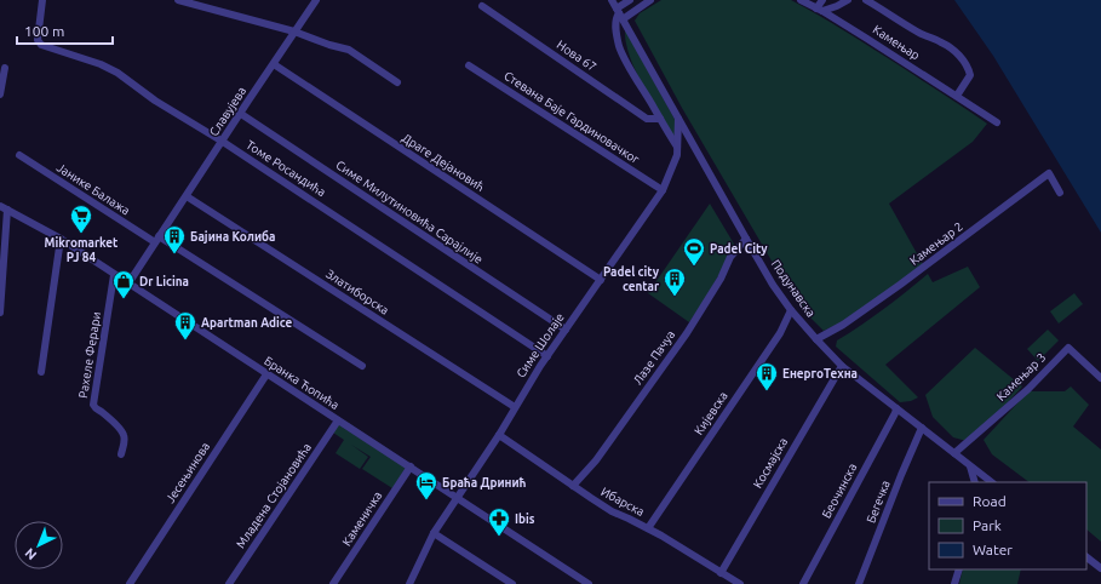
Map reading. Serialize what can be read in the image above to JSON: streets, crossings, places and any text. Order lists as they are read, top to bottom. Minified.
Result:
{"streets":{"street":["Камењар","Нова 67","Славујева","Стевана Баје Гардиновачког","Драге Дејановић","Томе Росандића","Јанике Балажа","Симе Милутиновића Сарајлије","Камењар 2","Подунавска","Златиборска","Симе Шолаје","Рахеле Ферари","Лазе Пачуа","Камењар 3","Бранка Ћопића","Кијевска","Космајска","Јесењинова","Беочинска","Младена Стојановића","Ибарска","Бегечка","Каменичка"]},"crossings":[["Славујева","Драге Дејановић"],["Славујева","Томе Росандића"],["Славујева","Јанике Балажа"],["Славујева","Симе Милутиновића Сарајлије"],["Славујева","Златиборска"],["Славујева","Бранка Ћопића"],["Стевана Баје Гардиновачког","Симе Шолаје"],["Драге Дејановић","Симе Шолаје"],["Томе Росандића","Симе Шолаје"],["Симе Милутиновића Сарајлије","Симе Шолаје"],["Камењар 2","Подунавска"],["Подунавска","Симе Шолаје"],["Подунавска","Лазе Пачуа"],["Подунавска","Камењар 3"],["Подунавска","Кијевска"],["Подунавска","Космајска"],["Подунавска","Беочинска"],["Подунавска","Бегечка"],["Златиборска","Симе Шолаје"],["Симе Шолаје","Бранка Ћопића"],["Симе Шолаје","Ибарска"],["Рахеле Ферари","Бранка Ћопића"],["Лазе Пачуа","Ибарска"],["Бранка Ћопића","Јесењинова"],["Бранка Ћопића","Младена Стојановића"],["Бранка Ћопића","Каменичка"],["Кијевска","Ибарска"],["Космајска","Ибарска"]],"places":{"supermarket":["Mikromarket PJ 84"],"building":["Бајина Колиба","Padel city centar","Apartman Adice","ЕнергоТехна"],"sports":["Padel City"],"shop":["Dr Licina"],"hotel":["Браћа Дринић"],"pharmacy":["Ibis"]},"legend":["Road","Park","Water"],"scale_bar":"100 m","north":"bottom left"}
